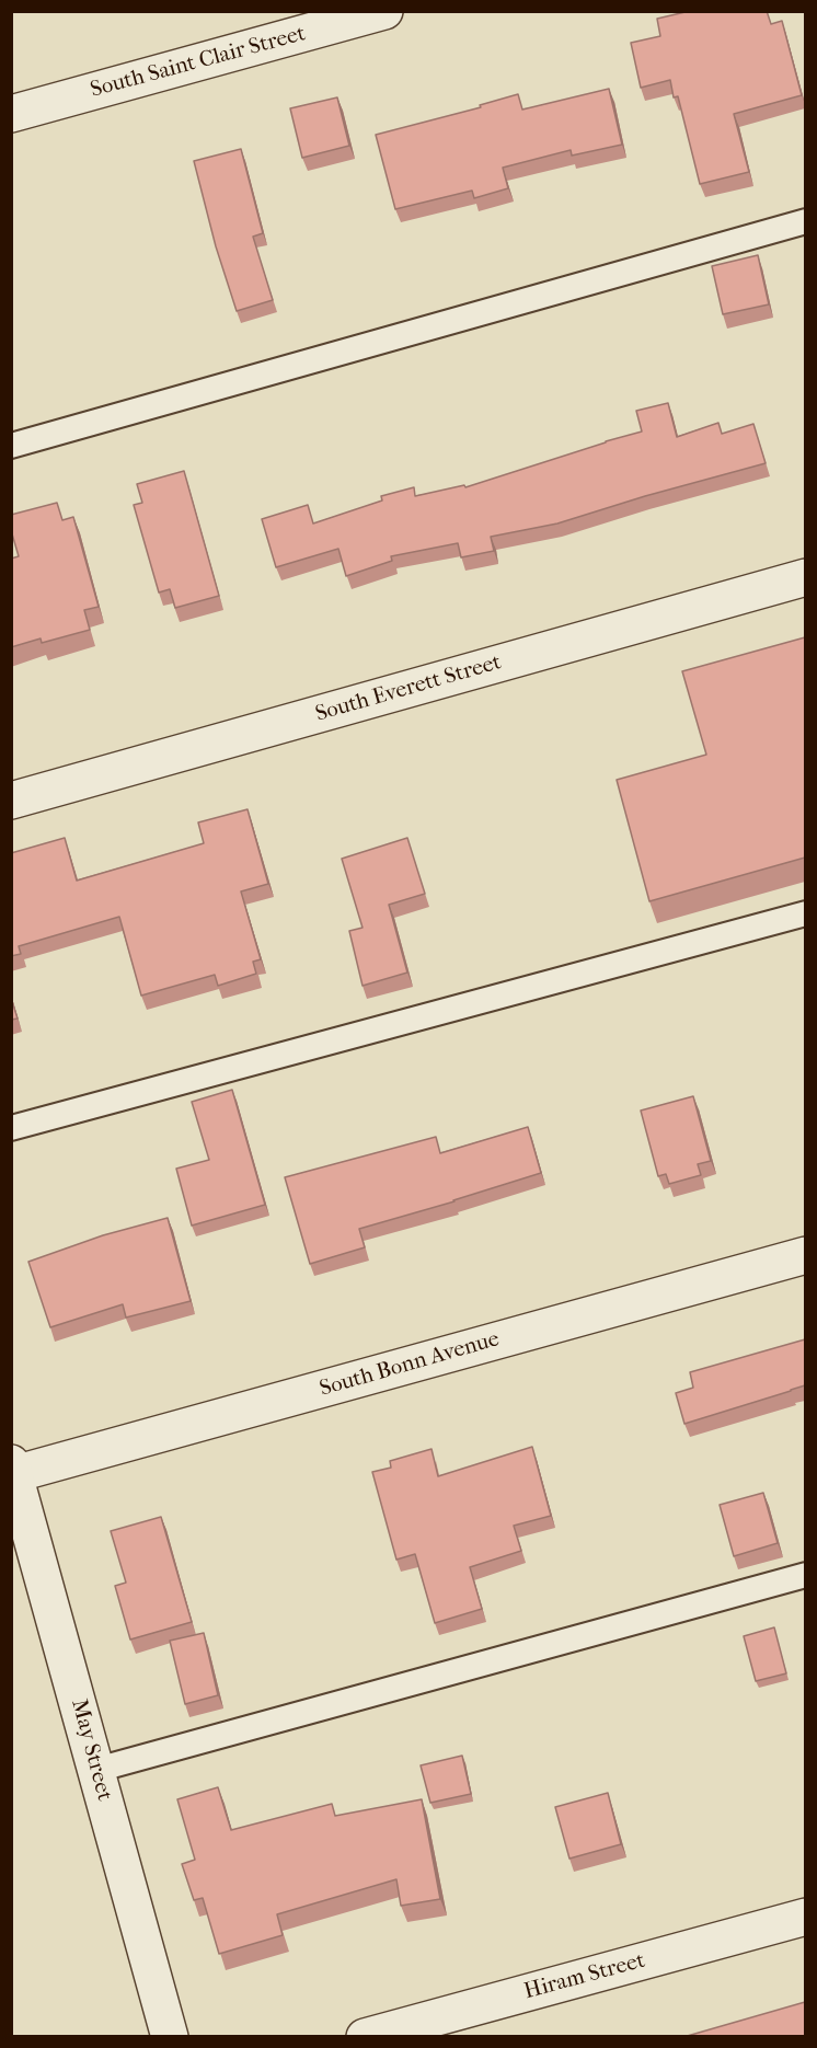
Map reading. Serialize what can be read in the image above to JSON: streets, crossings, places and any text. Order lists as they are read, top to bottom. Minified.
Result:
{"streets":{"street":["South Saint Clair Street","South Everett Street","South Bonn Avenue","May Street","Hiram Street"]},"crossings":[["South Bonn Avenue","May Street"]]}
